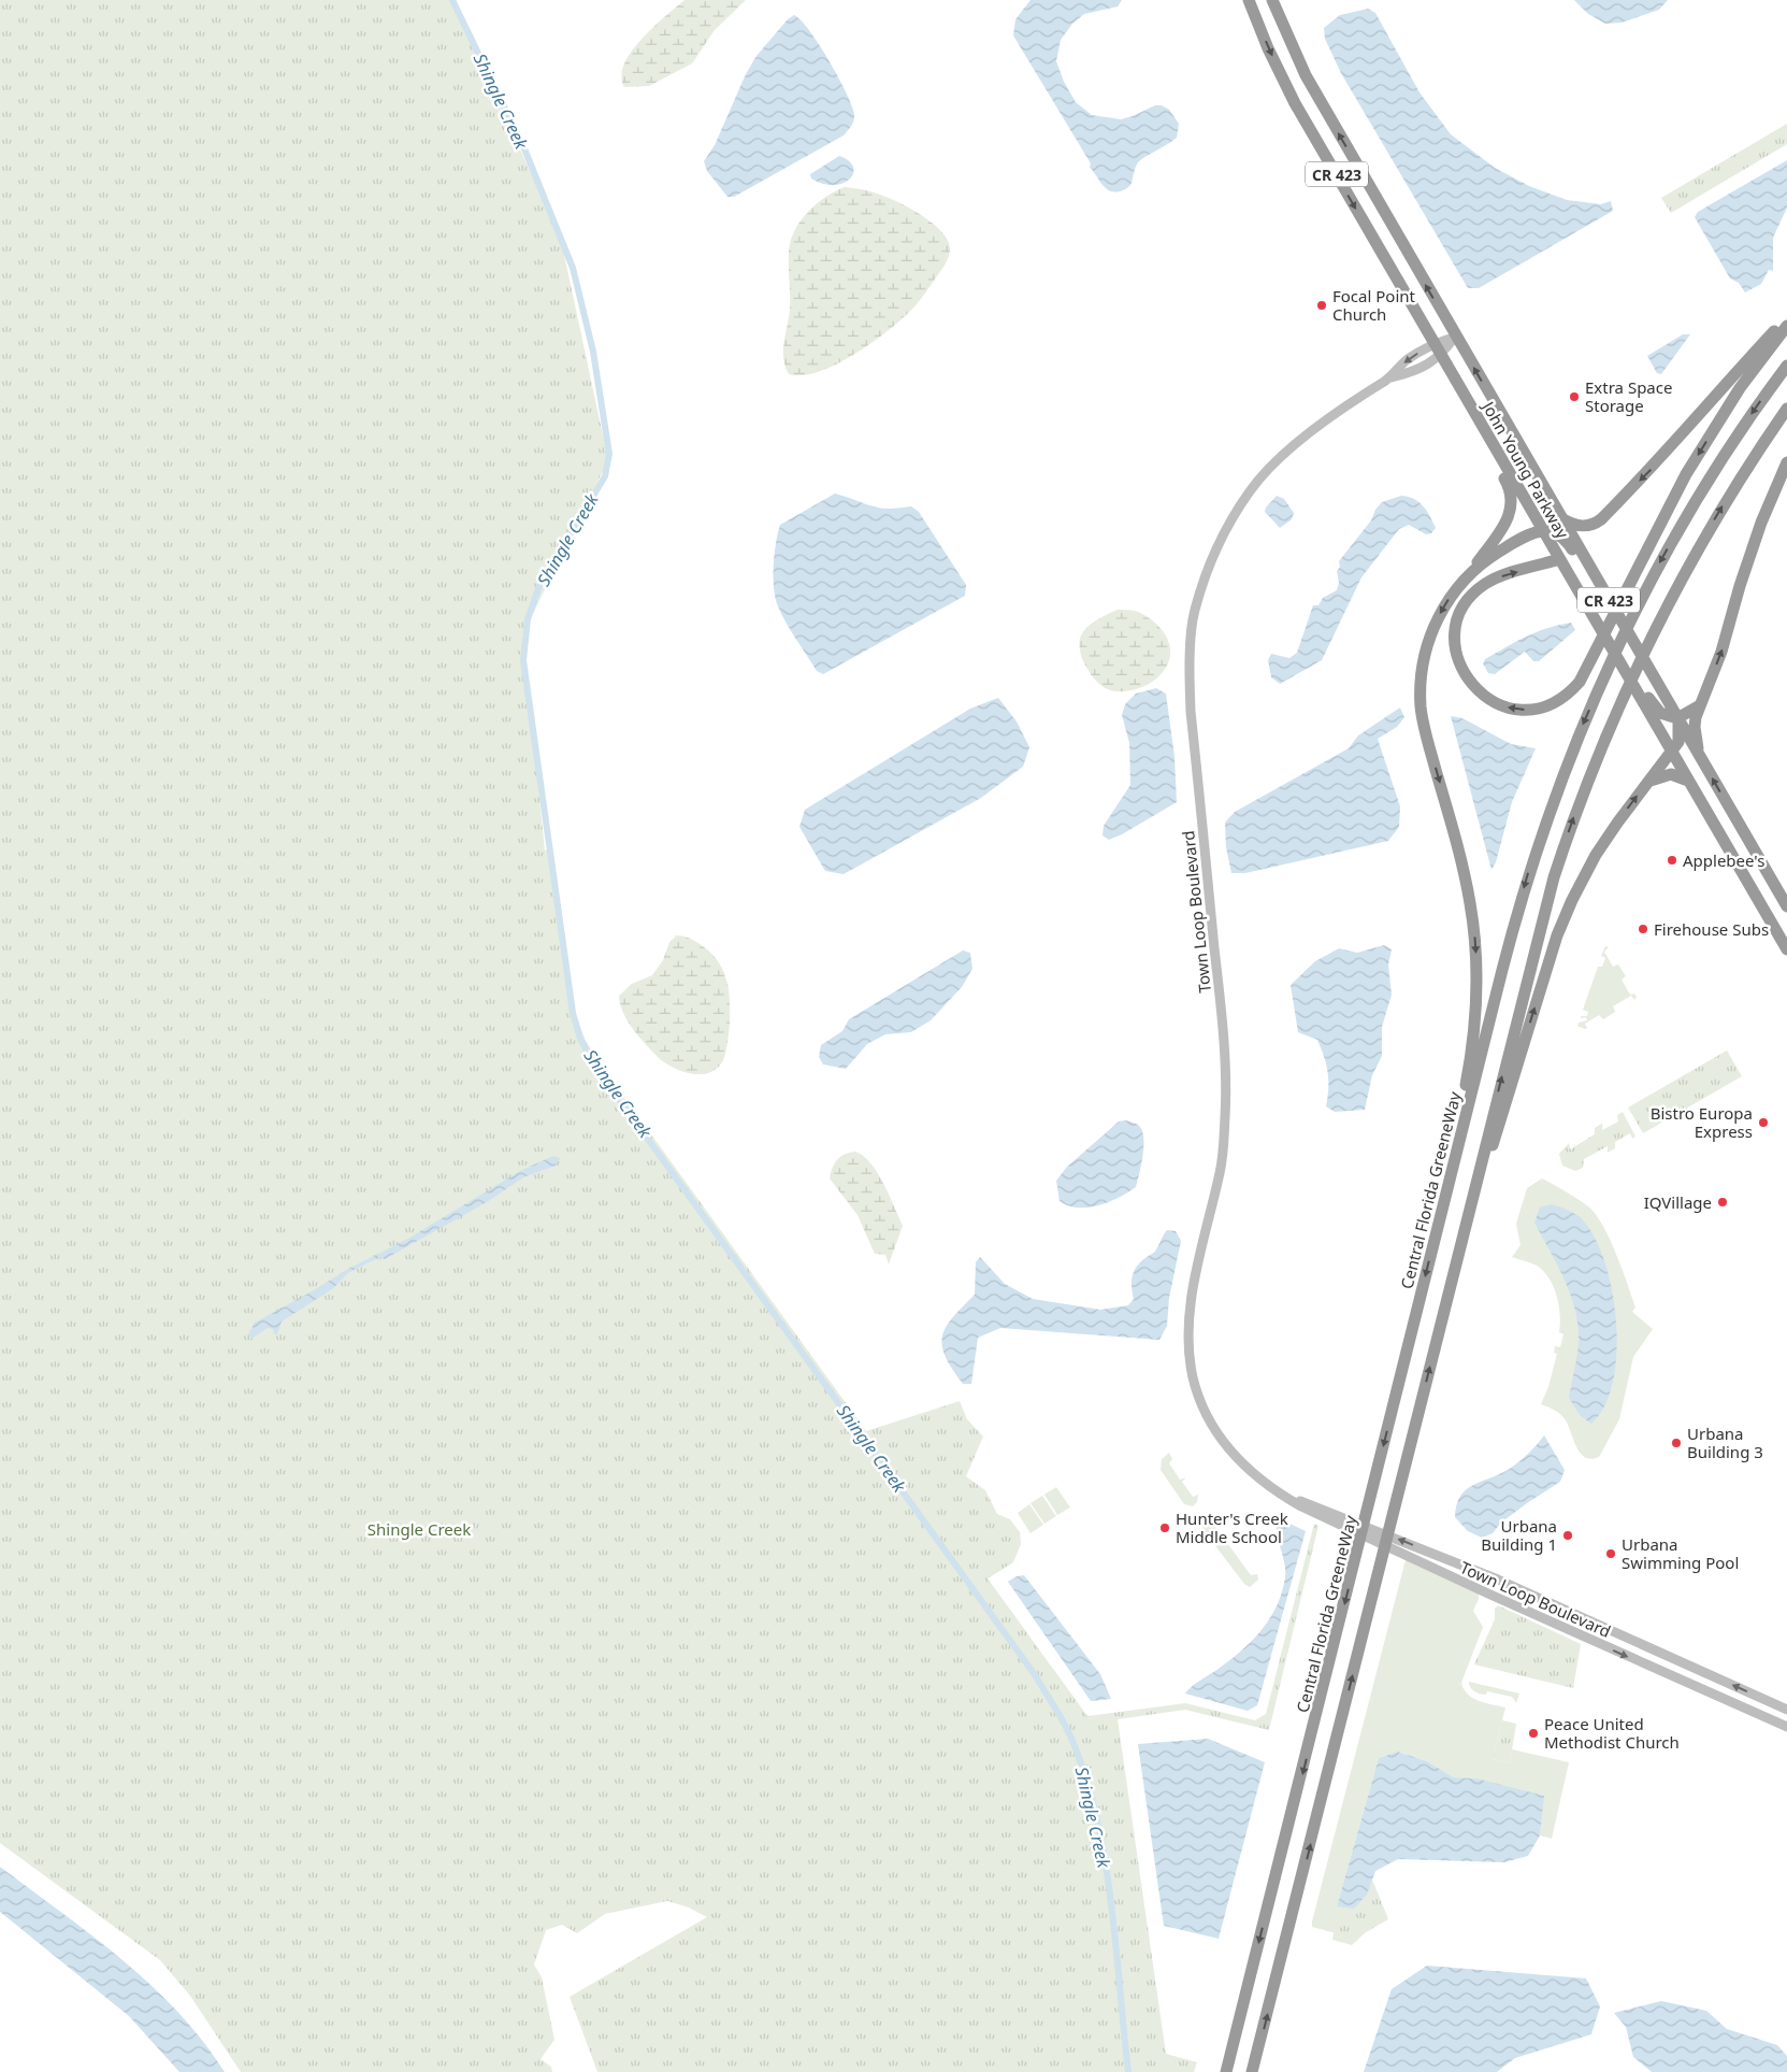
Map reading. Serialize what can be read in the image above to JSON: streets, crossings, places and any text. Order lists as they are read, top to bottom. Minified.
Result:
{"streets":{"highway":["CR 423","John Young Parkway","Central Florida GreeneWay"],"street":["Town Loop Boulevard"]},"crossings":[["John Young Parkway","Town Loop Boulevard"]],"water":["Shingle Creek"],"parks":["Shingle Creek"],"places":["Focal Point Church","Extra Space Storage","Applebee's","Firehouse Subs","Bistro Europa Express","IQVillage","Urbana Building 3","Hunter's Creek Middle School","Urbana Building 1","Urbana Swimming Pool","Peace United Methodist Church"]}
